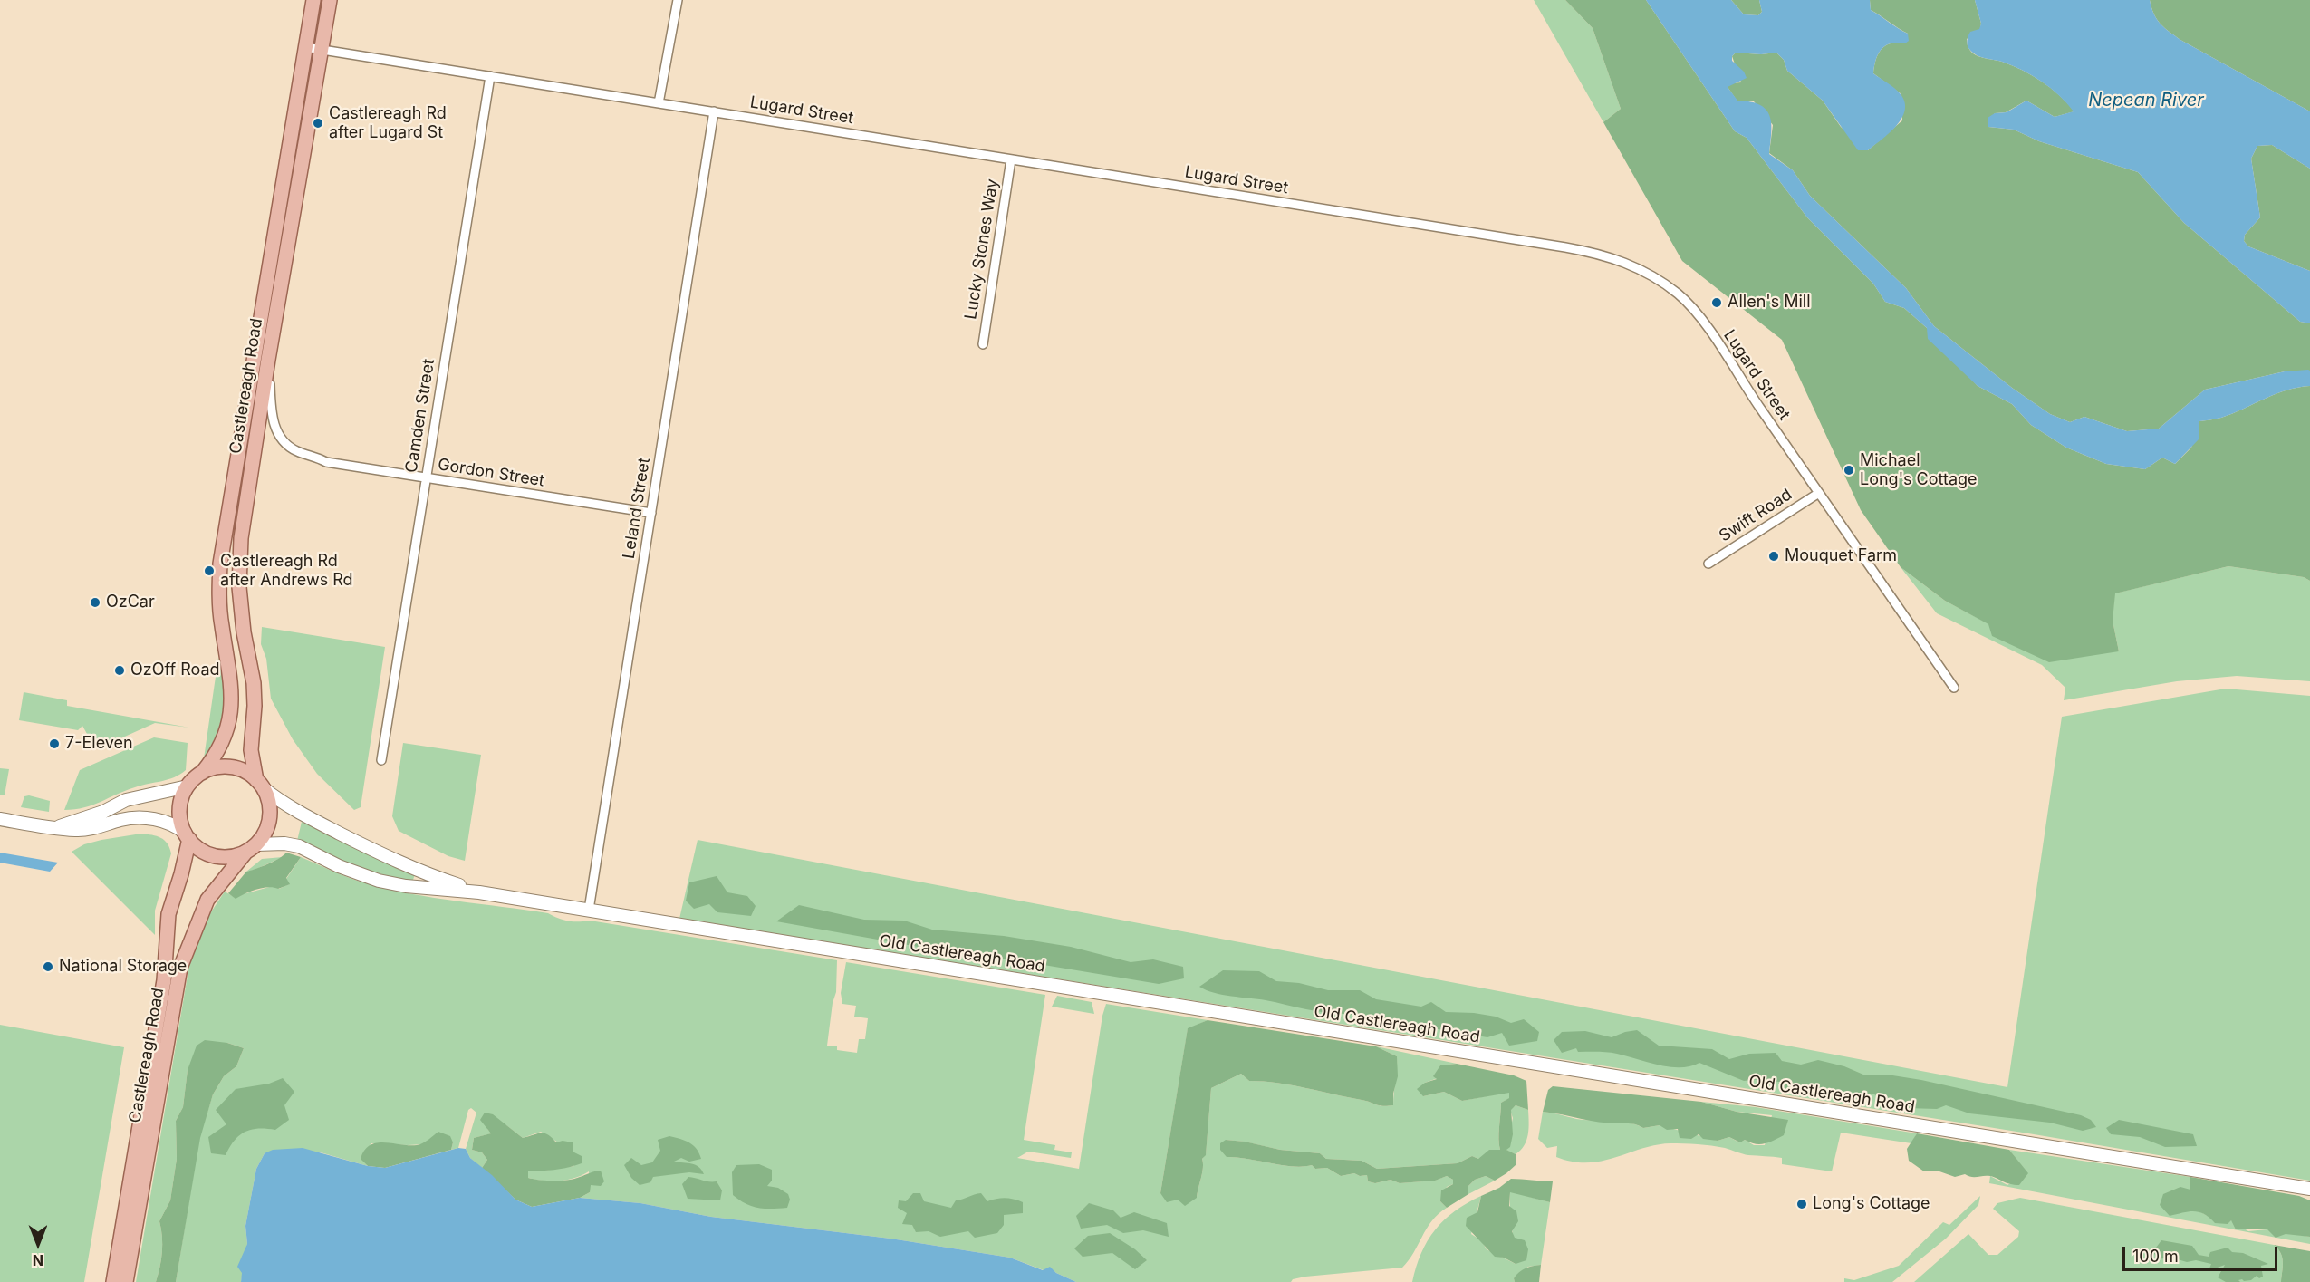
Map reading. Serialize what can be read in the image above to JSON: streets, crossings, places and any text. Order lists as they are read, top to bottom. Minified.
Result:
{"streets":{"main road":["Castlereagh Road"],"street":["Lugard Street","Lucky Stones Way","Camden Street","Gordon Street","Leland Street","Swift Road","Old Castlereagh Road"]},"crossings":[["Lugard Street","Lucky Stones Way"],["Lugard Street","Castlereagh Road"],["Lugard Street","Camden Street"],["Lugard Street","Leland Street"],["Lugard Street","Swift Road"],["Castlereagh Road","Gordon Street"],["Castlereagh Road","Old Castlereagh Road"],["Camden Street","Gordon Street"],["Gordon Street","Leland Street"],["Leland Street","Old Castlereagh Road"]],"water":["Nepean River"],"places":["Castlereagh Rd after Lugard St","Allen's Mill","Michael Long's Cottage","Mouquet Farm","Castlereagh Rd after Andrews Rd","OzCar","OzOff Road","7-Eleven","National Storage","Long's Cottage"],"scale_bar":"100 m","north":"bottom"}
